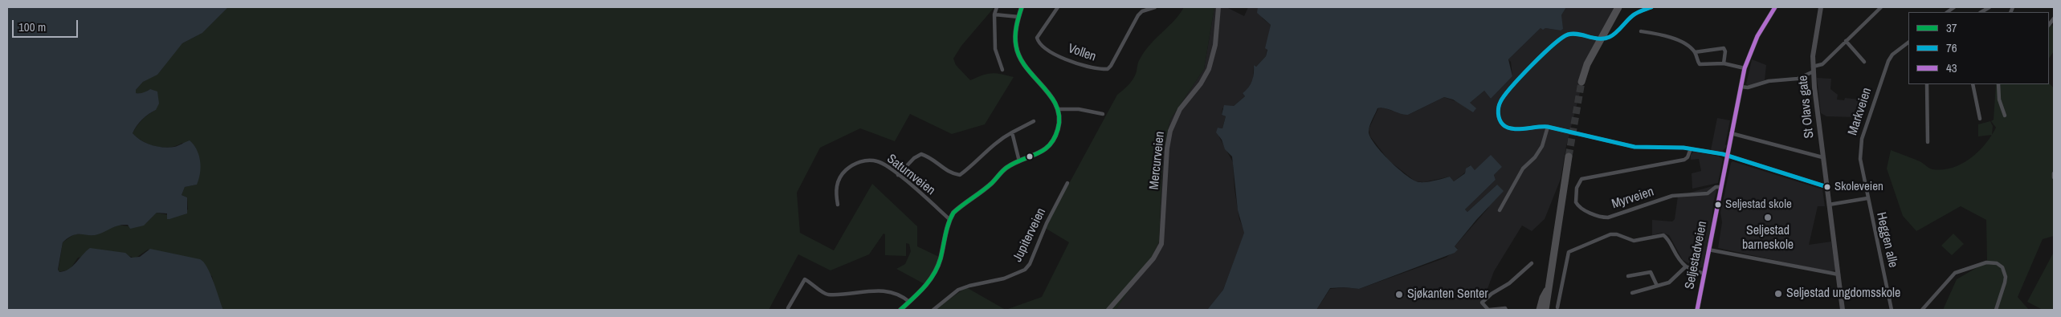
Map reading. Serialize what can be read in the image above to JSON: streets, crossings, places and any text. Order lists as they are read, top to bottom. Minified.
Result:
{"streets":{"street":["Vollen","St Olavs gate","Markveien","Mercurveien","Saturnveien","Myrveien","Jupiterveien","Heggen alle","Seljestadveien"]},"crossings":[["Markveien","Heggen alle"],["Myrveien","Seljestadveien"]],"places":["Skoleveien","Seljestad skole","Seljestad barneskole","Seljestad ungdomsskole","Sjøkanten Senter"],"lines":["transit line 37","transit line 76","transit line 43"],"legend":["37","76","43"],"scale_bar":"100 m"}
